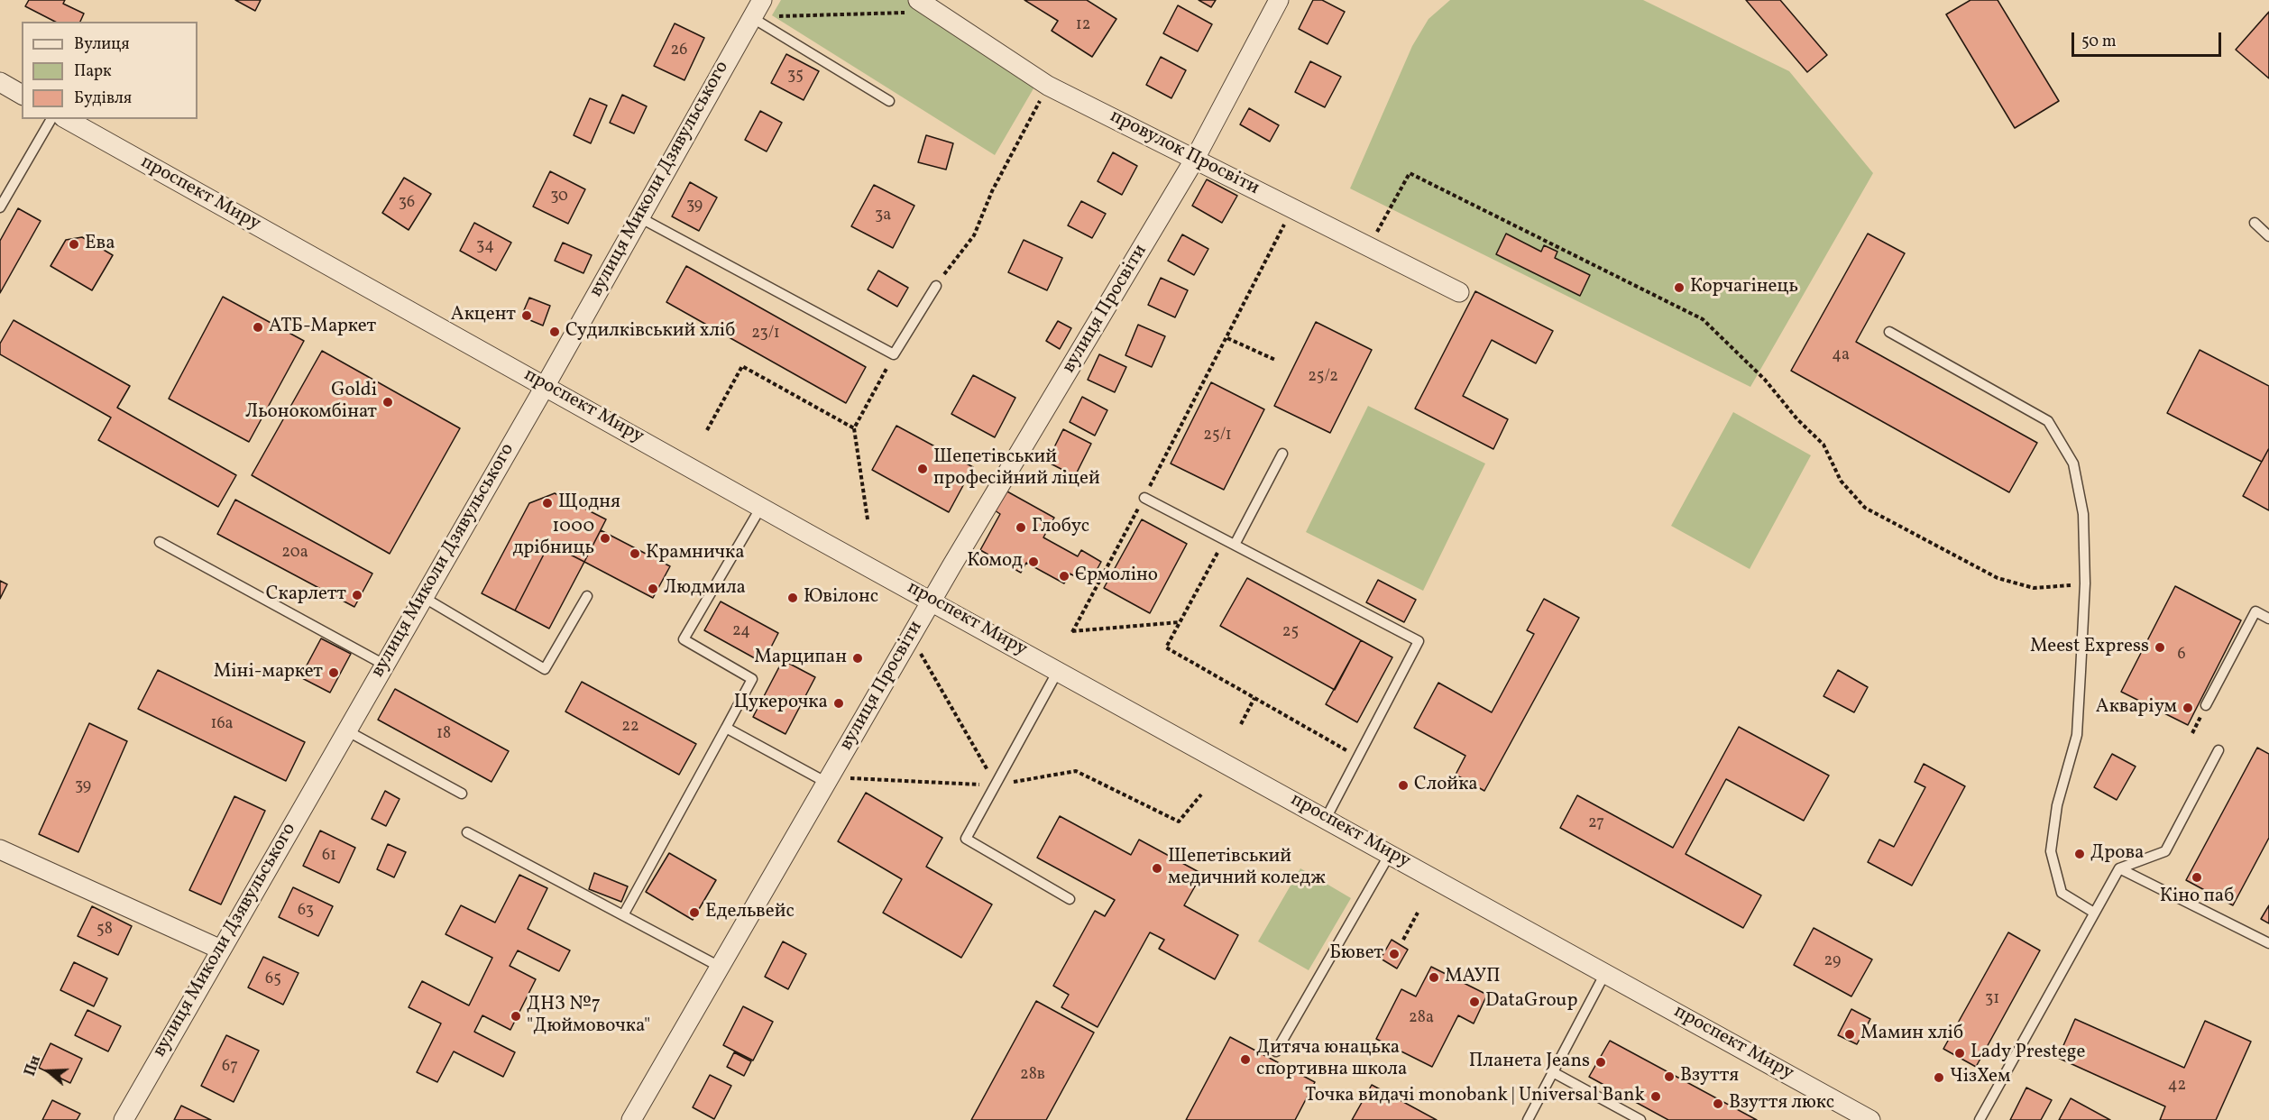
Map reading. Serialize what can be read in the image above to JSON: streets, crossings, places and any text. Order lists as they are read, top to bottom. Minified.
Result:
{"streets":{"street":["провулок Просвіти","вулиця Миколи Дзявульського","проспект Миру","вулиця Просвіти"]},"crossings":[["провулок Просвіти","вулиця Просвіти"],["вулиця Миколи Дзявульського","проспект Миру"],["проспект Миру","вулиця Просвіти"]],"places":["Ева","Корчагінець","Акцент","АТБ-Маркет","Судилківський хліб","Goldi Льонокомбінат","Шепетівський професійний ліцей","Щодня","Глобус","1000 дрібниць","Крамничка","Комод","Єрмоліно","Людмила","Скарлетт","Ювілонс","Meest Express","Марципан","Міні-маркет","Цукерочка","Акваріум","Слойка","Дрова","Шепетівський медичний коледж","Кіно паб","Едельвейс","Бювет","МАУП","DataGroup","ДНЗ №7 \"Дюймовочка\"","Мамин хліб","Lady Prestege","Дитяча юнацька спортивна школа","Планета Jeans","Взуття","ЧізХем","Точка видачі monobank | Universal Bank","Взуття люкс"],"house_numbers":["12","26","35","30","36","39","3а","34","23/1","4а","25/2","25/1","20а","24","25","6","16а","22","18","39","27","61","63","58","29","65","31","28а","67","28в","42"],"legend":["Вулиця","Парк","Будівля"],"scale_bar":"50 m","north":"left"}
